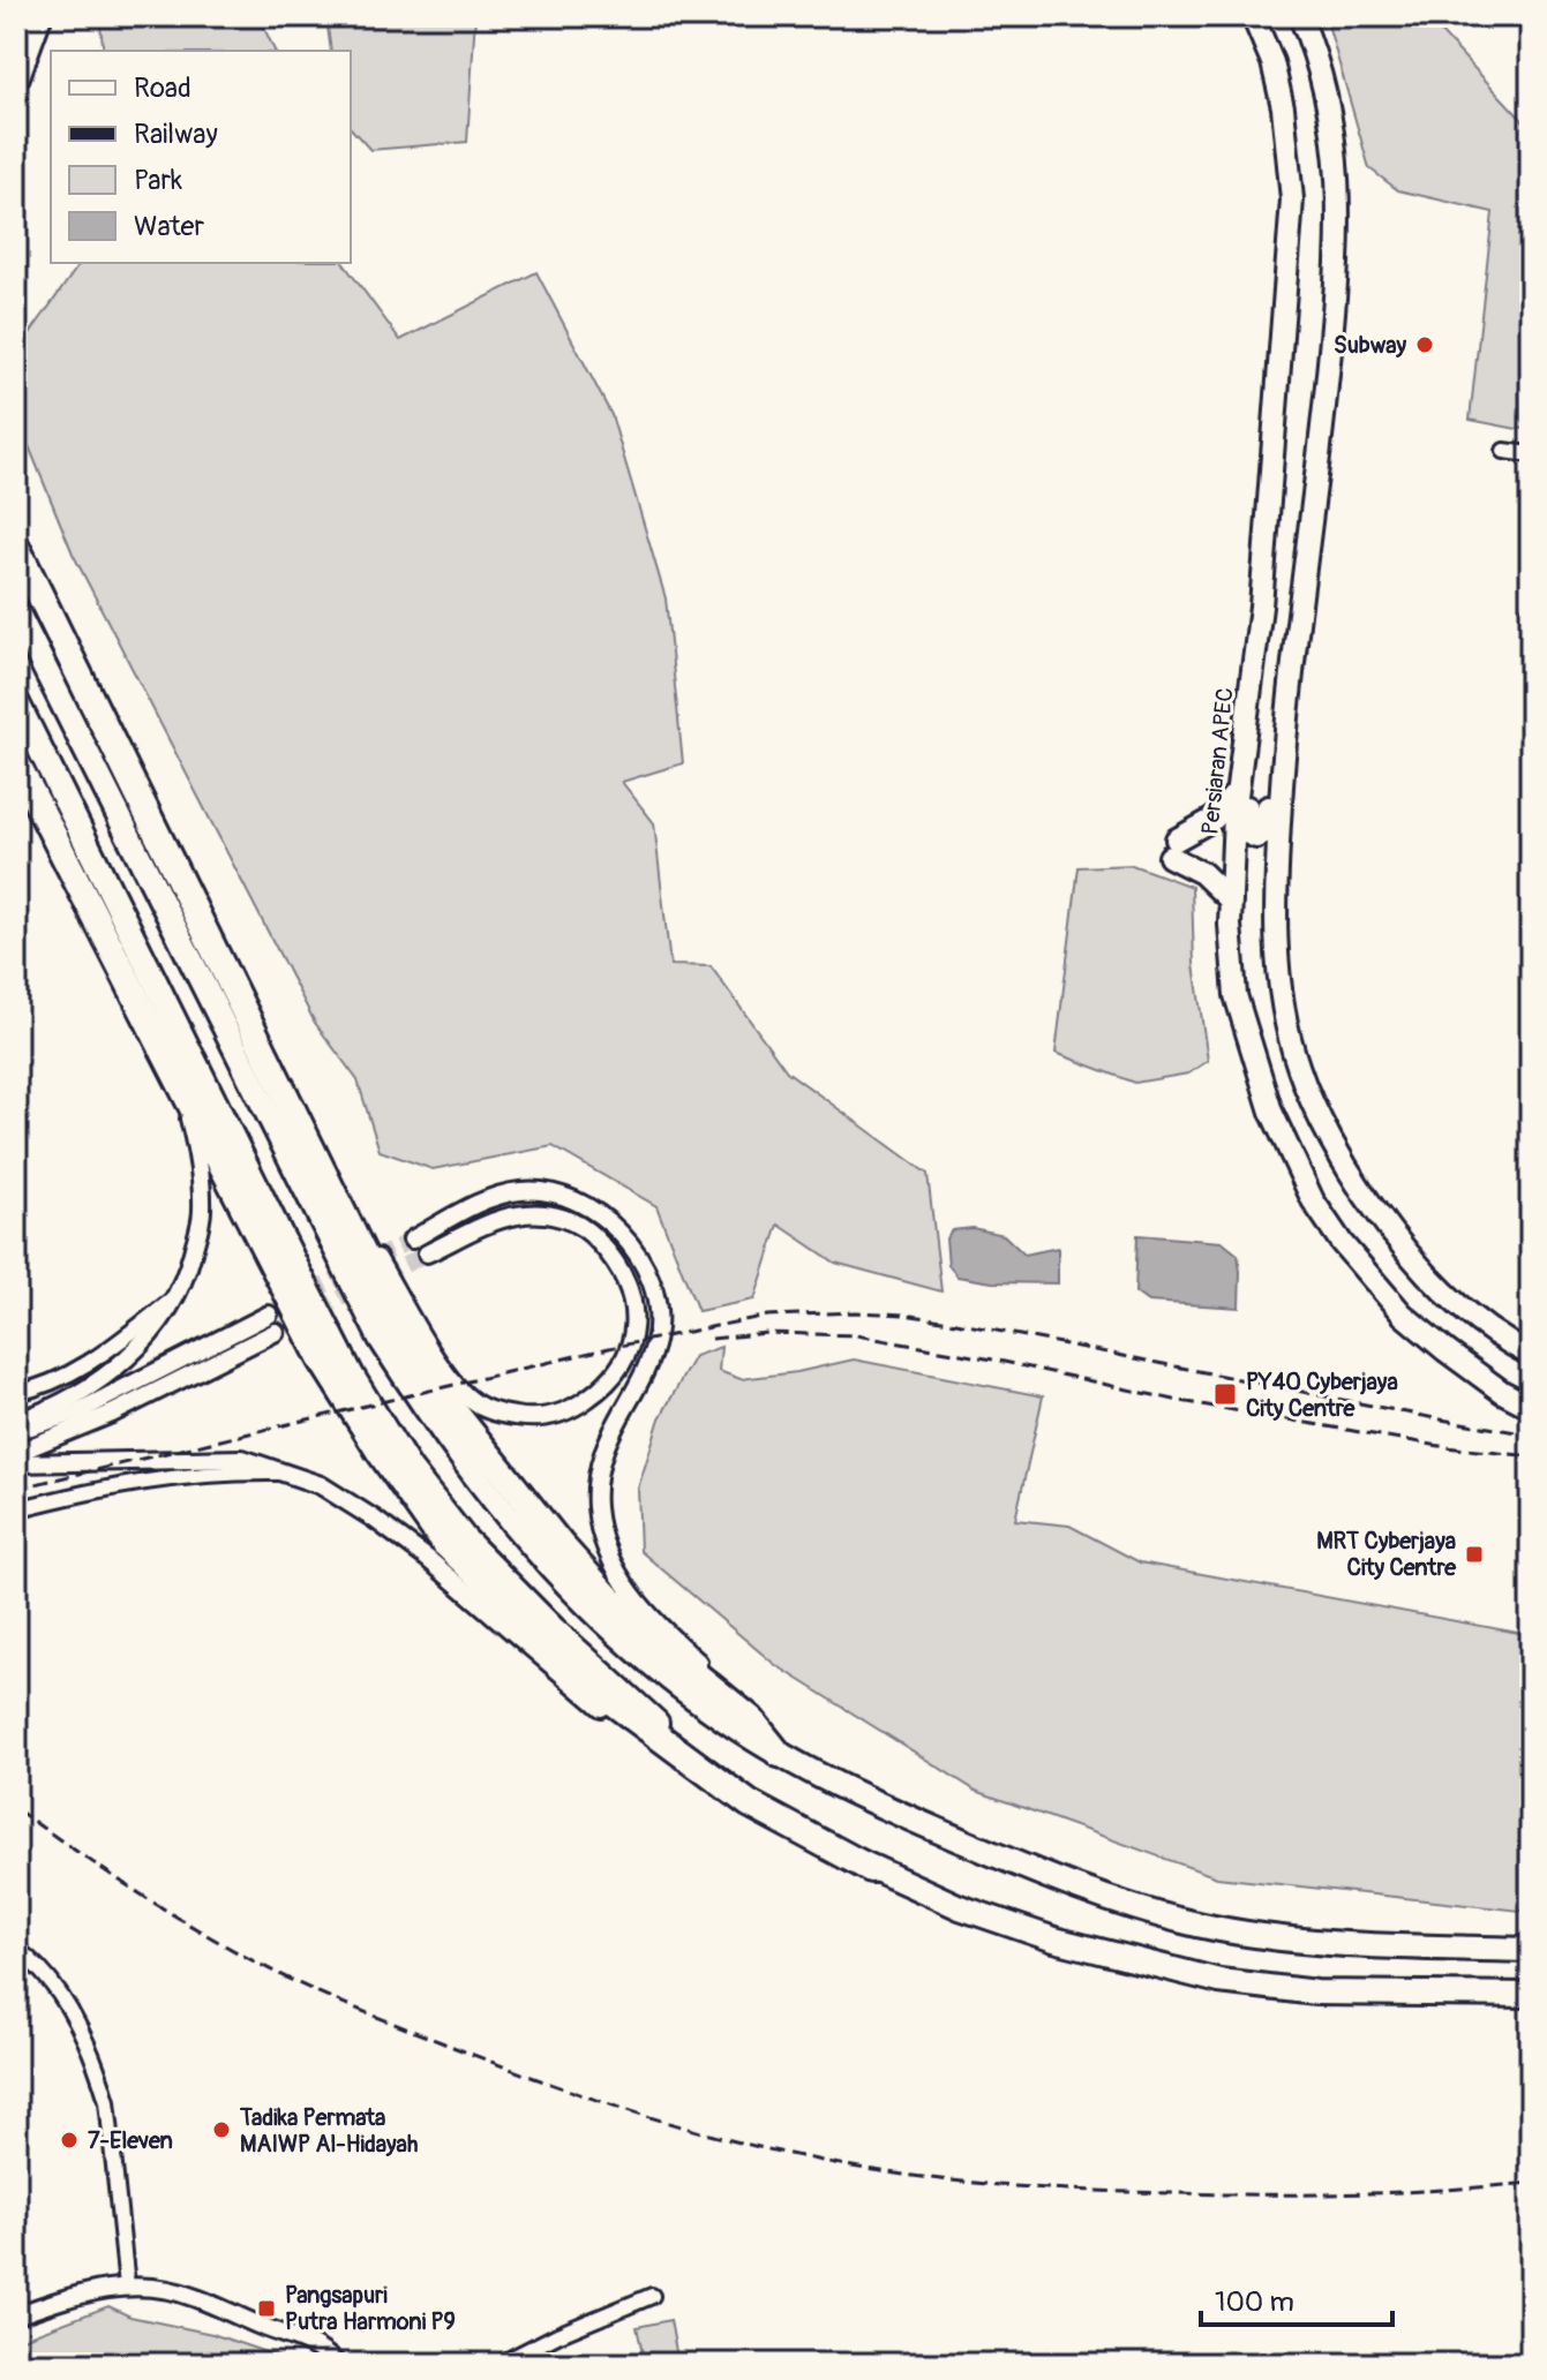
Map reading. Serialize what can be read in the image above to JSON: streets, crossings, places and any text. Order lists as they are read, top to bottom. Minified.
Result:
{"streets":{"main road":["Persiaran APEC"]},"places":{"other":["Subway","Tadika Permata MAIWP Al-Hidayah","7-Eleven"],"transit":["PY40 Cyberjaya City Centre","MRT Cyberjaya City Centre","Pangsapuri Putra Harmoni P9"]},"legend":["Road","Railway","Park","Water"],"scale_bar":"100 m"}
